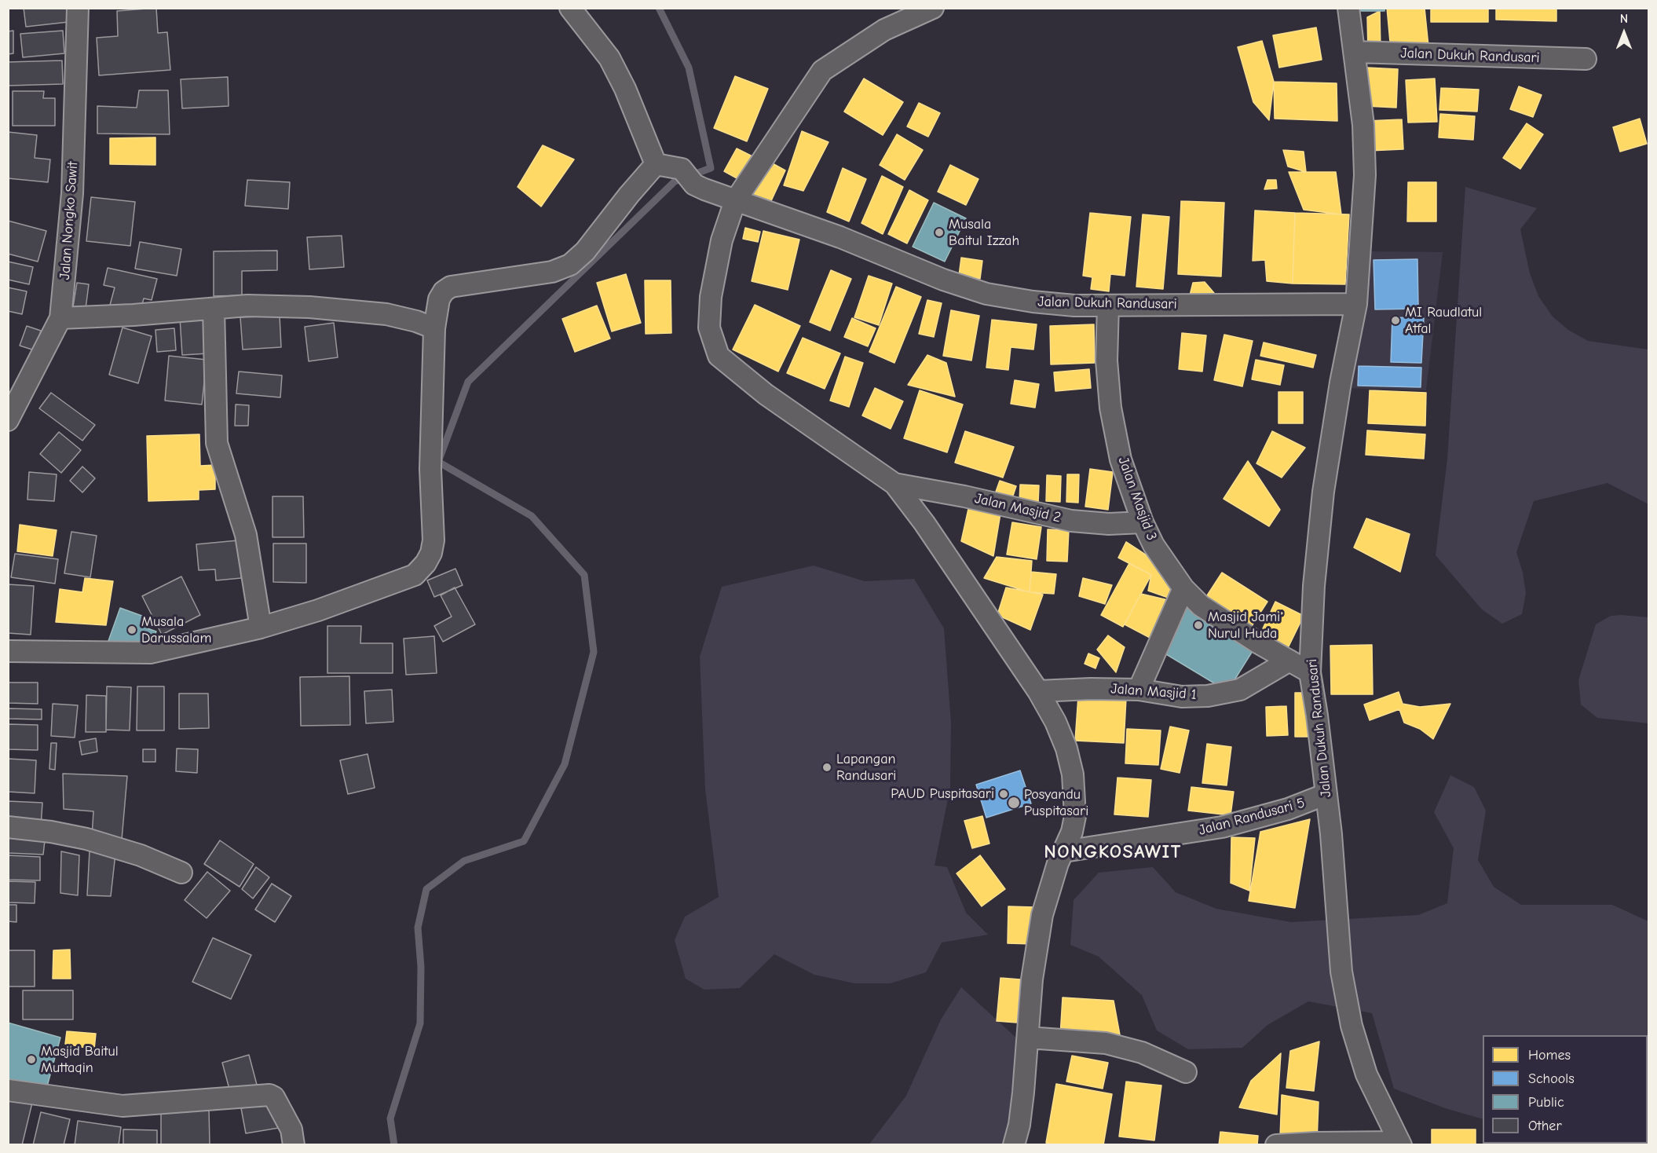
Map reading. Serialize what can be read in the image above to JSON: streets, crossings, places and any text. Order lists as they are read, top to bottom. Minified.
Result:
{"streets":{"street":["Jalan Dukuh Randusari","Jalan Nongko Sawit","Jalan Masjid 3","Jalan Masjid 2","Jalan Masjid 1","Jalan Randusari 5"]},"crossings":[["Jalan Dukuh Randusari","Jalan Masjid 3"],["Jalan Dukuh Randusari","Jalan Randusari 5"],["Jalan Masjid 3","Jalan Masjid 2"],["Jalan Masjid 3","Jalan Masjid 1"]],"districts":["NONGKOSAWIT"],"places":["Musala Baitul Izzah","MI Raudlatul Atfal","Masjid Jami' Nurul Huda","Musala Darussalam","Lapangan Randusari","PAUD Puspitasari","Posyandu Puspitasari","Masjid Baitul Muttaqin"],"legend":["Homes","Schools","Public","Other"],"north":"top"}
